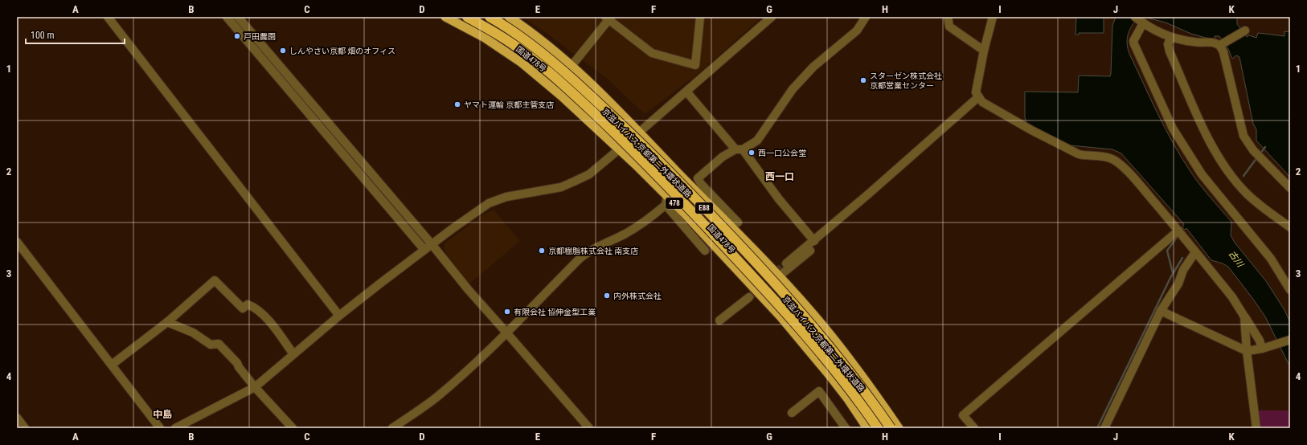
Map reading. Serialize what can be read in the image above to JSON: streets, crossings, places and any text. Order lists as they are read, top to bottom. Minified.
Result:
{"streets":{"highway":["国道478号","京滋バイパス;京都第二外環状道路","478","E88"]},"districts":["西一口","中島"],"water":["古川"],"places":["戸田農園","しんやさい京都 畑のオフィス","スターゼン株式会社 京都営業センター","ヤマト運輸 京都主管支店","西一口公会堂","京都樹脂株式会社 南支店","内外株式会社","有限会社 協伸金型工業"],"scale_bar":"100 m","grid":{"columns":["A","B","C","D","E","F","G","H","I","J","K"],"rows":["1","2","3","4"]}}
